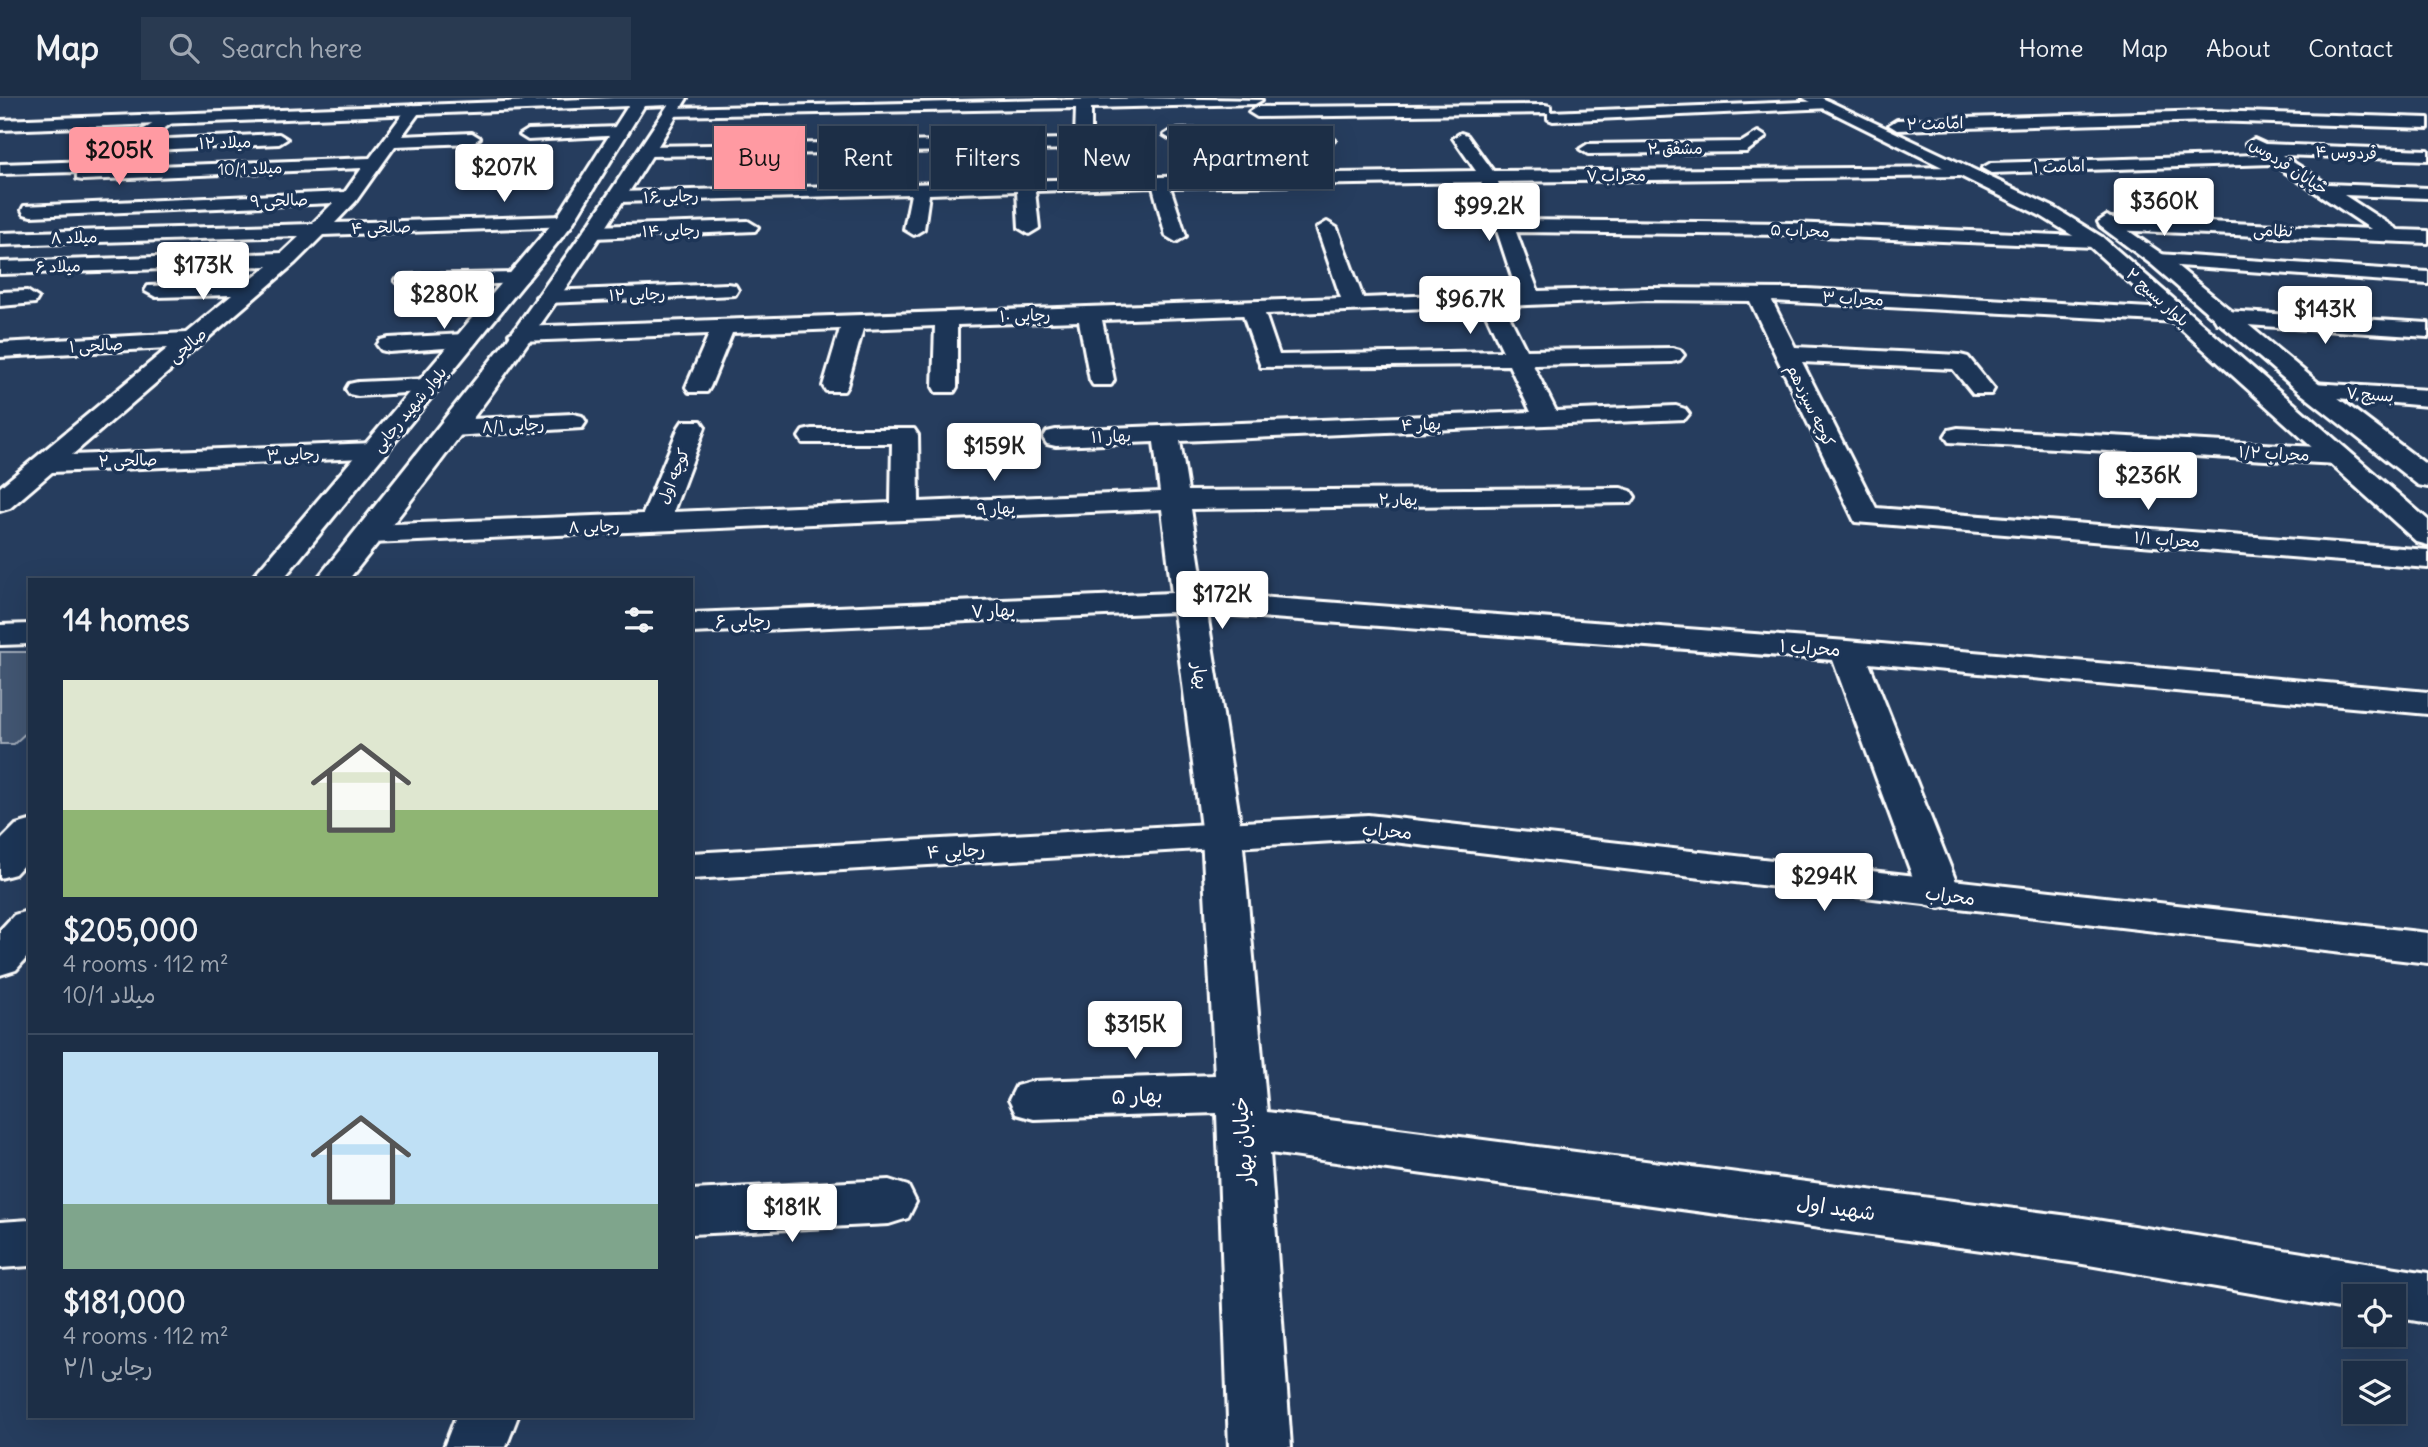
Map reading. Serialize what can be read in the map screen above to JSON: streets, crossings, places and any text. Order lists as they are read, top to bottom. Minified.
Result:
{"streets":{"street":["امامت ۲","میلاد ۱۲","مشفق ۲","فردوس ۴","امامت ۱","خیابان فردوس","میلاد 10/1","محراب ۷","رجایی ۱۶","صالحی ۹","صالحی ۴","رجایی ۱۴","محراب ۵","نظامی","میلاد ۸","میلاد ۶","رجایی ۱۲","بلوار بسیج ۲","محراب ۳","رجایی ۱۰","صالحی ۱","صالحی","۷ بسیج","کوچه سیزدهم","بلوار شهید رجایی","بهار ۴","رجایی ۸/۱","بهار ۱۱","محراب ۱/۲","رجایی ۳","صالحی ۲","کوچه اول","بهار ۲","بهار ۹","رجایی ۸","محراب ۱/۱","بهار ۷","رجایی ۶","محراب ۱","بهار","محراب","رجایی ۴","بهار ۵","خیابان بهار","شهید اول"]},"crossings":[["امامت ۲","بلوار بسیج ۲"],["فردوس ۴","خیابان فردوس"],["امامت ۱","خیابان فردوس"],["امامت ۱","بلوار بسیج ۲"],["خیابان فردوس","نظامی"],["میلاد 10/1","صالحی"],["محراب ۷","بلوار بسیج ۲"],["صالحی ۹","صالحی"],["صالحی ۴","میلاد ۸"],["صالحی ۴","صالحی"],["صالحی ۴","بلوار شهید رجایی"],["محراب ۵","بلوار بسیج ۲"],["نظامی","بلوار بسیج ۲"],["میلاد ۶","صالحی"],["بلوار بسیج ۲","محراب ۳"],["بلوار بسیج ۲","۷ بسیج"],["بلوار بسیج ۲","محراب ۱/۲"],["محراب ۳","رجایی ۱۰"],["محراب ۳","کوچه سیزدهم"],["صالحی ۱","صالحی"],["صالحی","صالحی ۲"],["کوچه سیزدهم","محراب ۱/۱"],["بلوار شهید رجایی","رجایی ۳"],["بهار ۴","بهار ۱۱"],["بهار ۴","بهار"],["بهار ۱۱","بهار"],["رجایی ۳","صالحی ۲"],["کوچه اول","رجایی ۸"],["بهار ۲","بهار ۹"],["بهار ۲","بهار"],["بهار ۹","رجایی ۸"],["بهار ۹","بهار"],["بهار ۷","رجایی ۶"],["بهار ۷","محراب ۱"],["بهار ۷","بهار"],["محراب ۱","بهار"],["بهار","محراب"],["بهار","رجایی ۴"],["بهار","خیابان بهار"],["محراب","رجایی ۴"],["محراب","خیابان بهار"],["رجایی ۴","خیابان بهار"],["بهار ۵","خیابان بهار"],["بهار ۵","شهید اول"],["خیابان بهار","شهید اول"]],"page":{"header":"Map","search":"Search here","nav":["Home","Map","About","Contact"],"chip":["Buy","Rent","Filters","New","Apartment"],"price":["$205K","$207K","$360K","$99.2K","$173K","$280K","$96.7K","$143K","$159K","$236K","$172K","$294K","$315K","$181K"],"heading":"14 homes","list":[{"name":"$205,000","note":"4 rooms · 112 m² · میلاد 10/1"},{"name":"$181,000","note":"4 rooms · 112 m² · رجایی ۲/۱"}]}}
